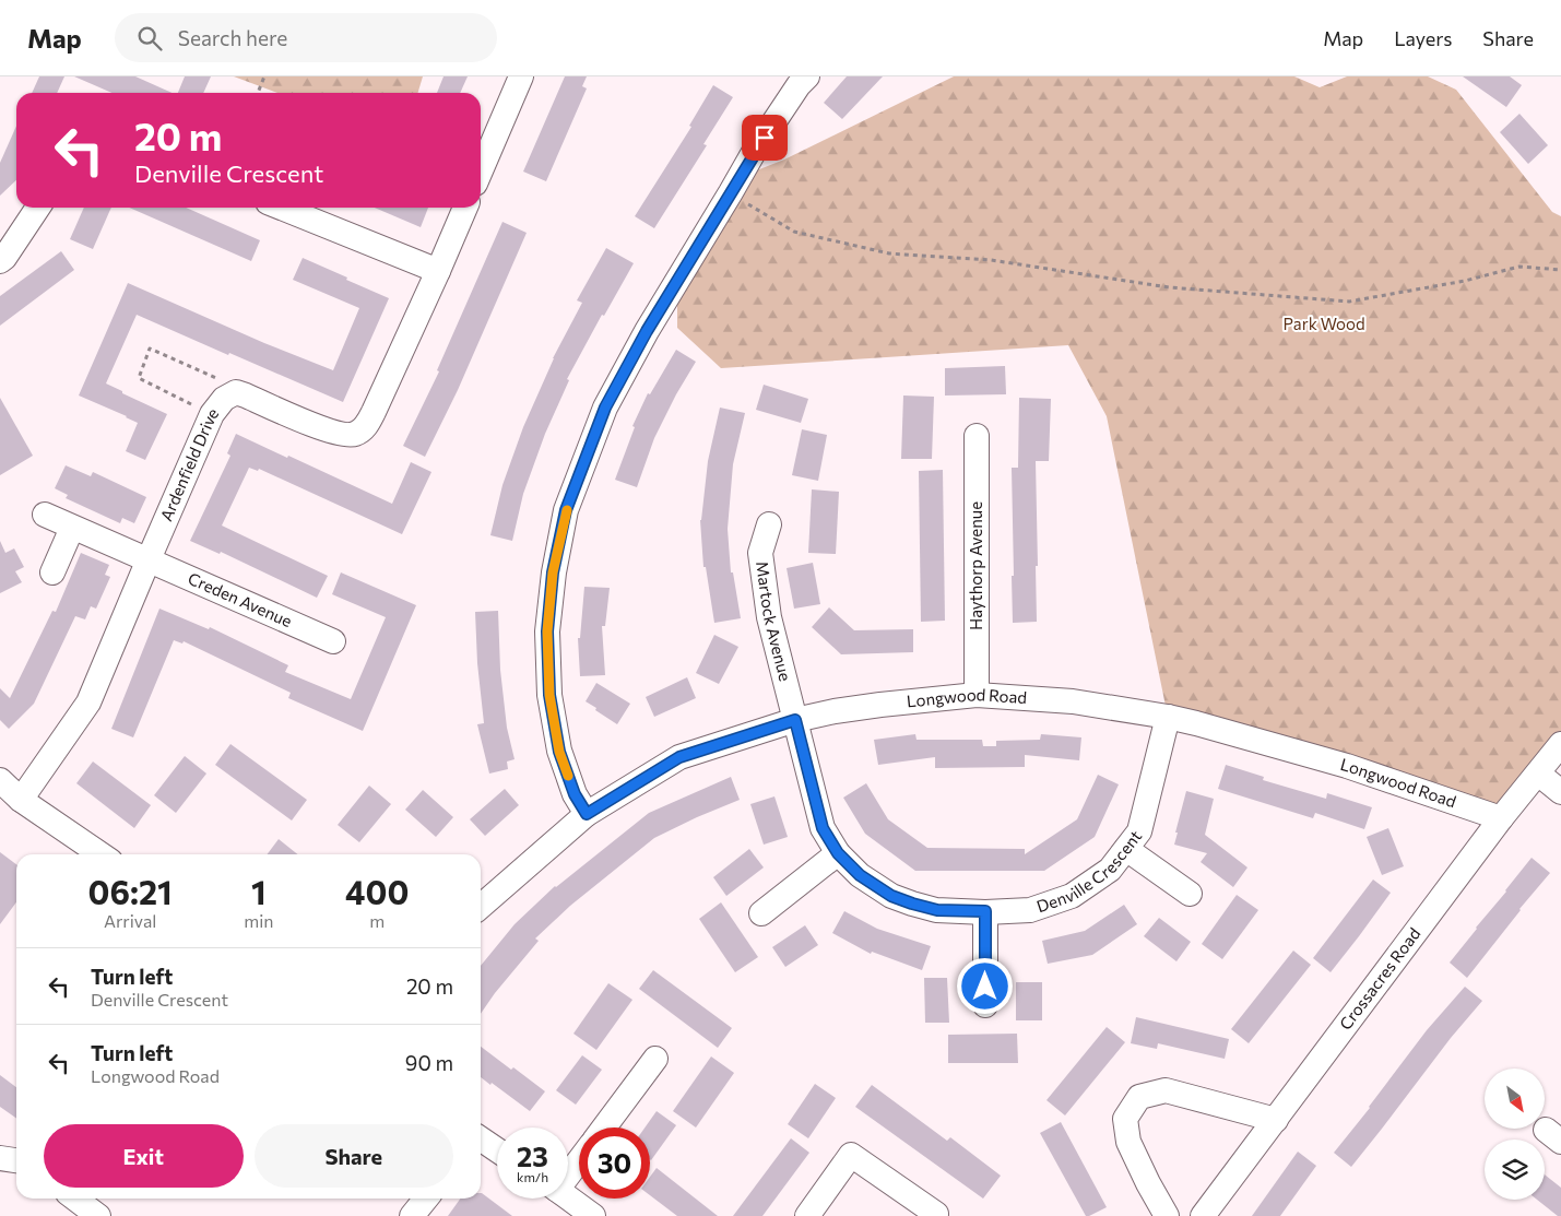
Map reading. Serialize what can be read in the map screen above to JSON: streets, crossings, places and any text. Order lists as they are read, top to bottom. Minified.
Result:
{"streets":{"street":["Ardenfield Drive","Haythorp Avenue","Creden Avenue","Martock Avenue","Longwood Road","Denville Crescent","Crossacres Road"]},"crossings":[["Ardenfield Drive","Creden Avenue"],["Haythorp Avenue","Longwood Road"],["Martock Avenue","Longwood Road"],["Martock Avenue","Denville Crescent"],["Longwood Road","Denville Crescent"],["Longwood Road","Crossacres Road"]],"parks":["Park Wood"],"north":"bottom right","page":{"header":"Map","search":"Search here","nav":["Map","Layers","Share"],"turn":["20 m","Denville Crescent"],"eta":["06:21","Arrival","1","min","400","m"],"list":[{"name":"Turn left","note":"Denville Crescent","value":"20 m"},{"name":"Turn left","note":"Longwood Road","value":"90 m"}],"buttons":["Exit","Share"],"speed":"23 km/h","limit":"30"}}
